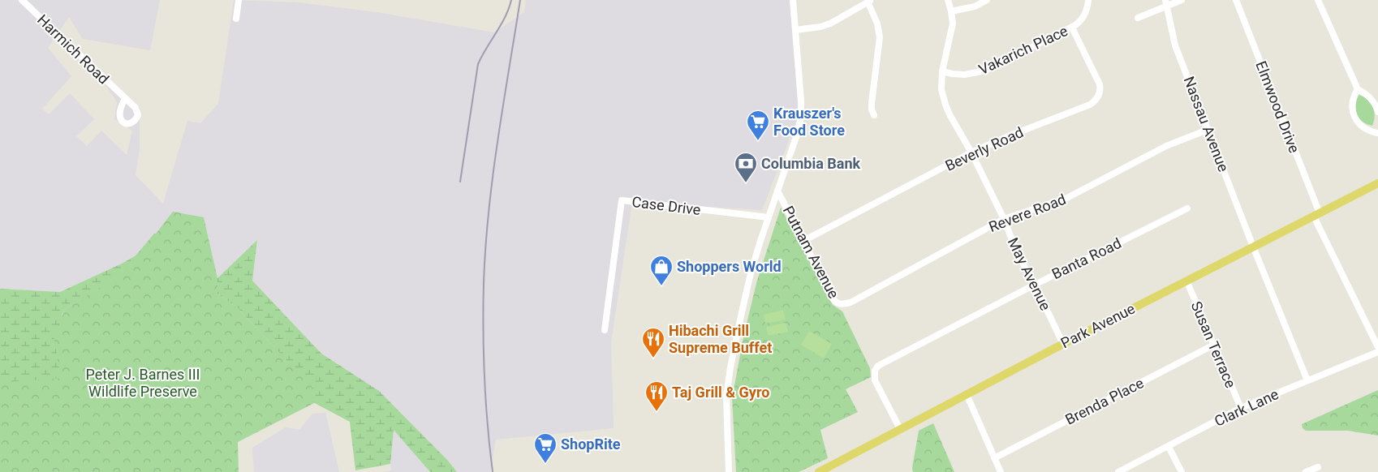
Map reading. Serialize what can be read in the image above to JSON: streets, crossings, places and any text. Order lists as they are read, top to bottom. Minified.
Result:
{"streets":{"main road":["Park Avenue"],"street":["Harmich Road","Vakarich Place","Elmwood Drive","Nassau Avenue","Beverly Road","Case Drive","Revere Road","Putnam Avenue","Banta Road","May Avenue","Susan Terrace","Brenda Place","Clark Lane"]},"crossings":[["Vakarich Place","Beverly Road"],["Vakarich Place","May Avenue"],["Elmwood Drive","Park Avenue"],["Nassau Avenue","Revere Road"],["Nassau Avenue","Park Avenue"],["Nassau Avenue","Clark Lane"],["Beverly Road","Putnam Avenue"],["Beverly Road","May Avenue"],["Revere Road","Putnam Avenue"],["Revere Road","May Avenue"],["Banta Road","May Avenue"],["Banta Road","Park Avenue"],["May Avenue","Park Avenue"],["Park Avenue","Susan Terrace"],["Susan Terrace","Brenda Place"],["Susan Terrace","Clark Lane"]],"parks":["Peter J. Barnes III Wildlife Preserve"],"places":{"supermarket":["Krauszer's Food Store","ShopRite"],"bank":["Columbia Bank"],"shop":["Shoppers World"],"restaurant":["Hibachi Grill Supreme Buffet","Taj Grill & Gyro"]}}
